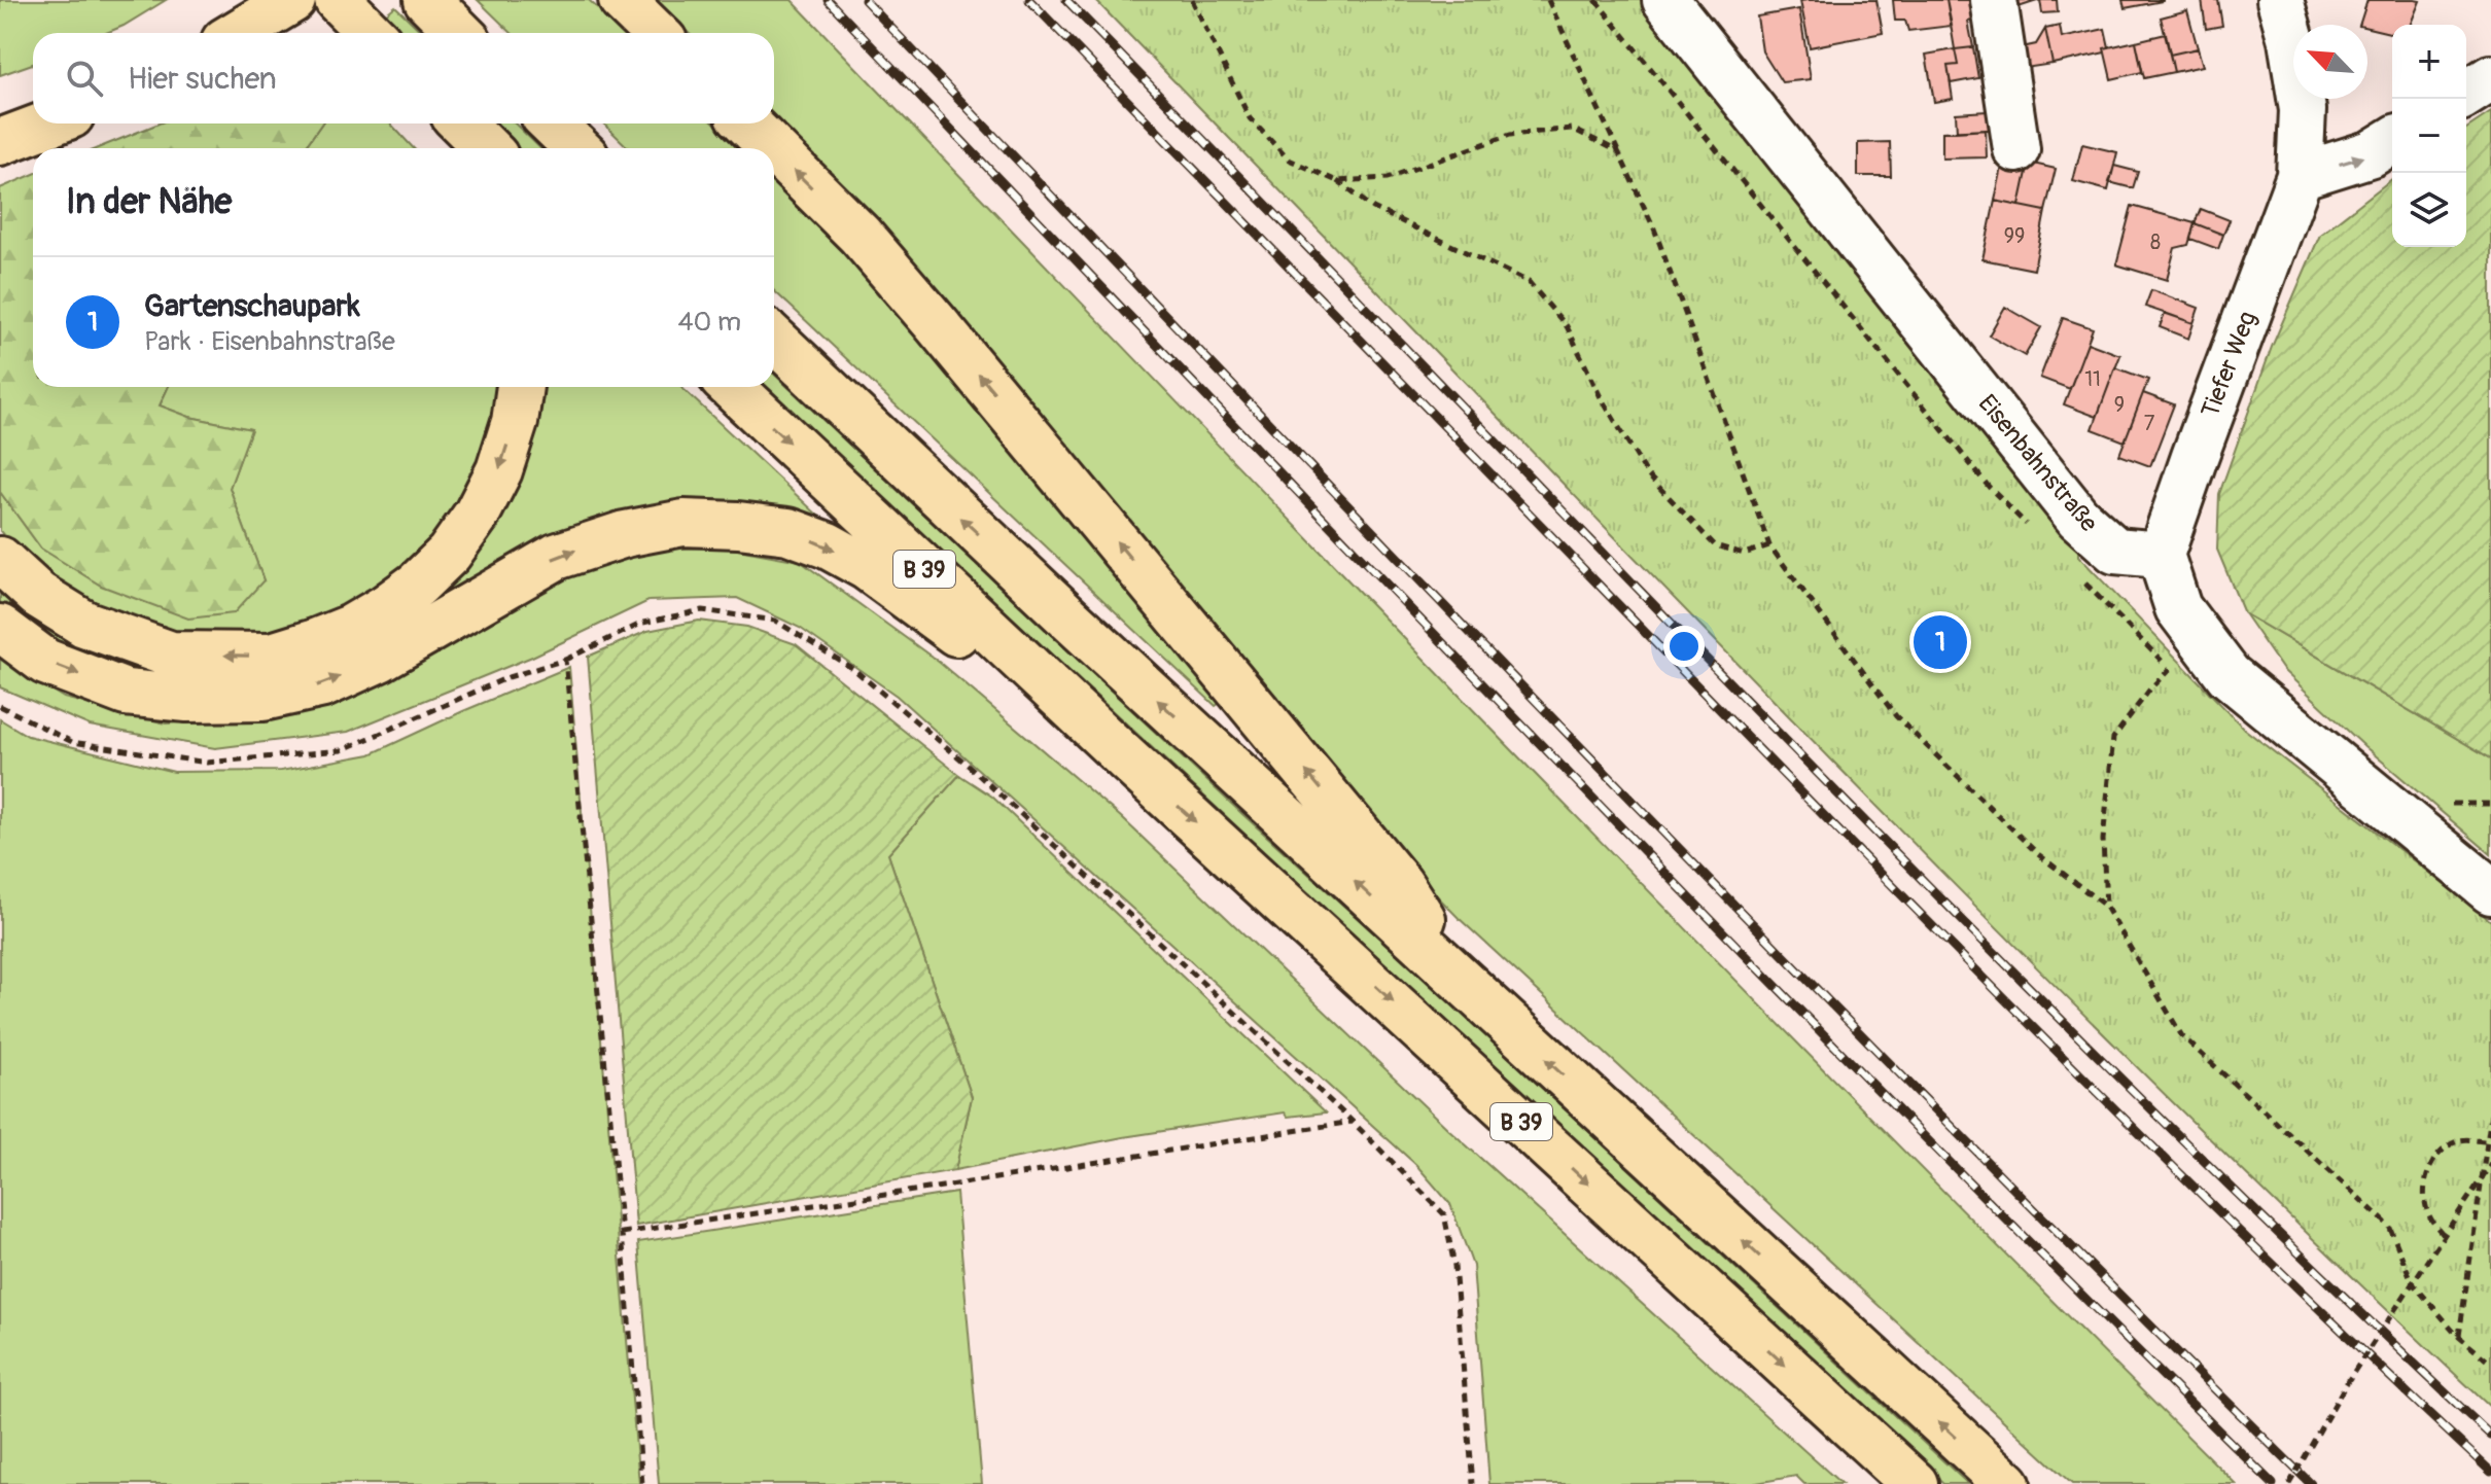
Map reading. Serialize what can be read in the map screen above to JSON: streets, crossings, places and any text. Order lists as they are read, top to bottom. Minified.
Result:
{"streets":{"main road":["B 39"],"street":["Tiefer Weg","Eisenbahnstraße"]},"crossings":[["Tiefer Weg","Eisenbahnstraße"]],"house_numbers":["99","8","11","9","7"],"north":"top left","page":{"map_buttons":["+","−"],"search":"Hier suchen","heading":"In der Nähe","list":[{"mark":"1","name":"Gartenschaupark","note":"Park · Eisenbahnstraße","value":"40 m"}],"pins":"1"}}
